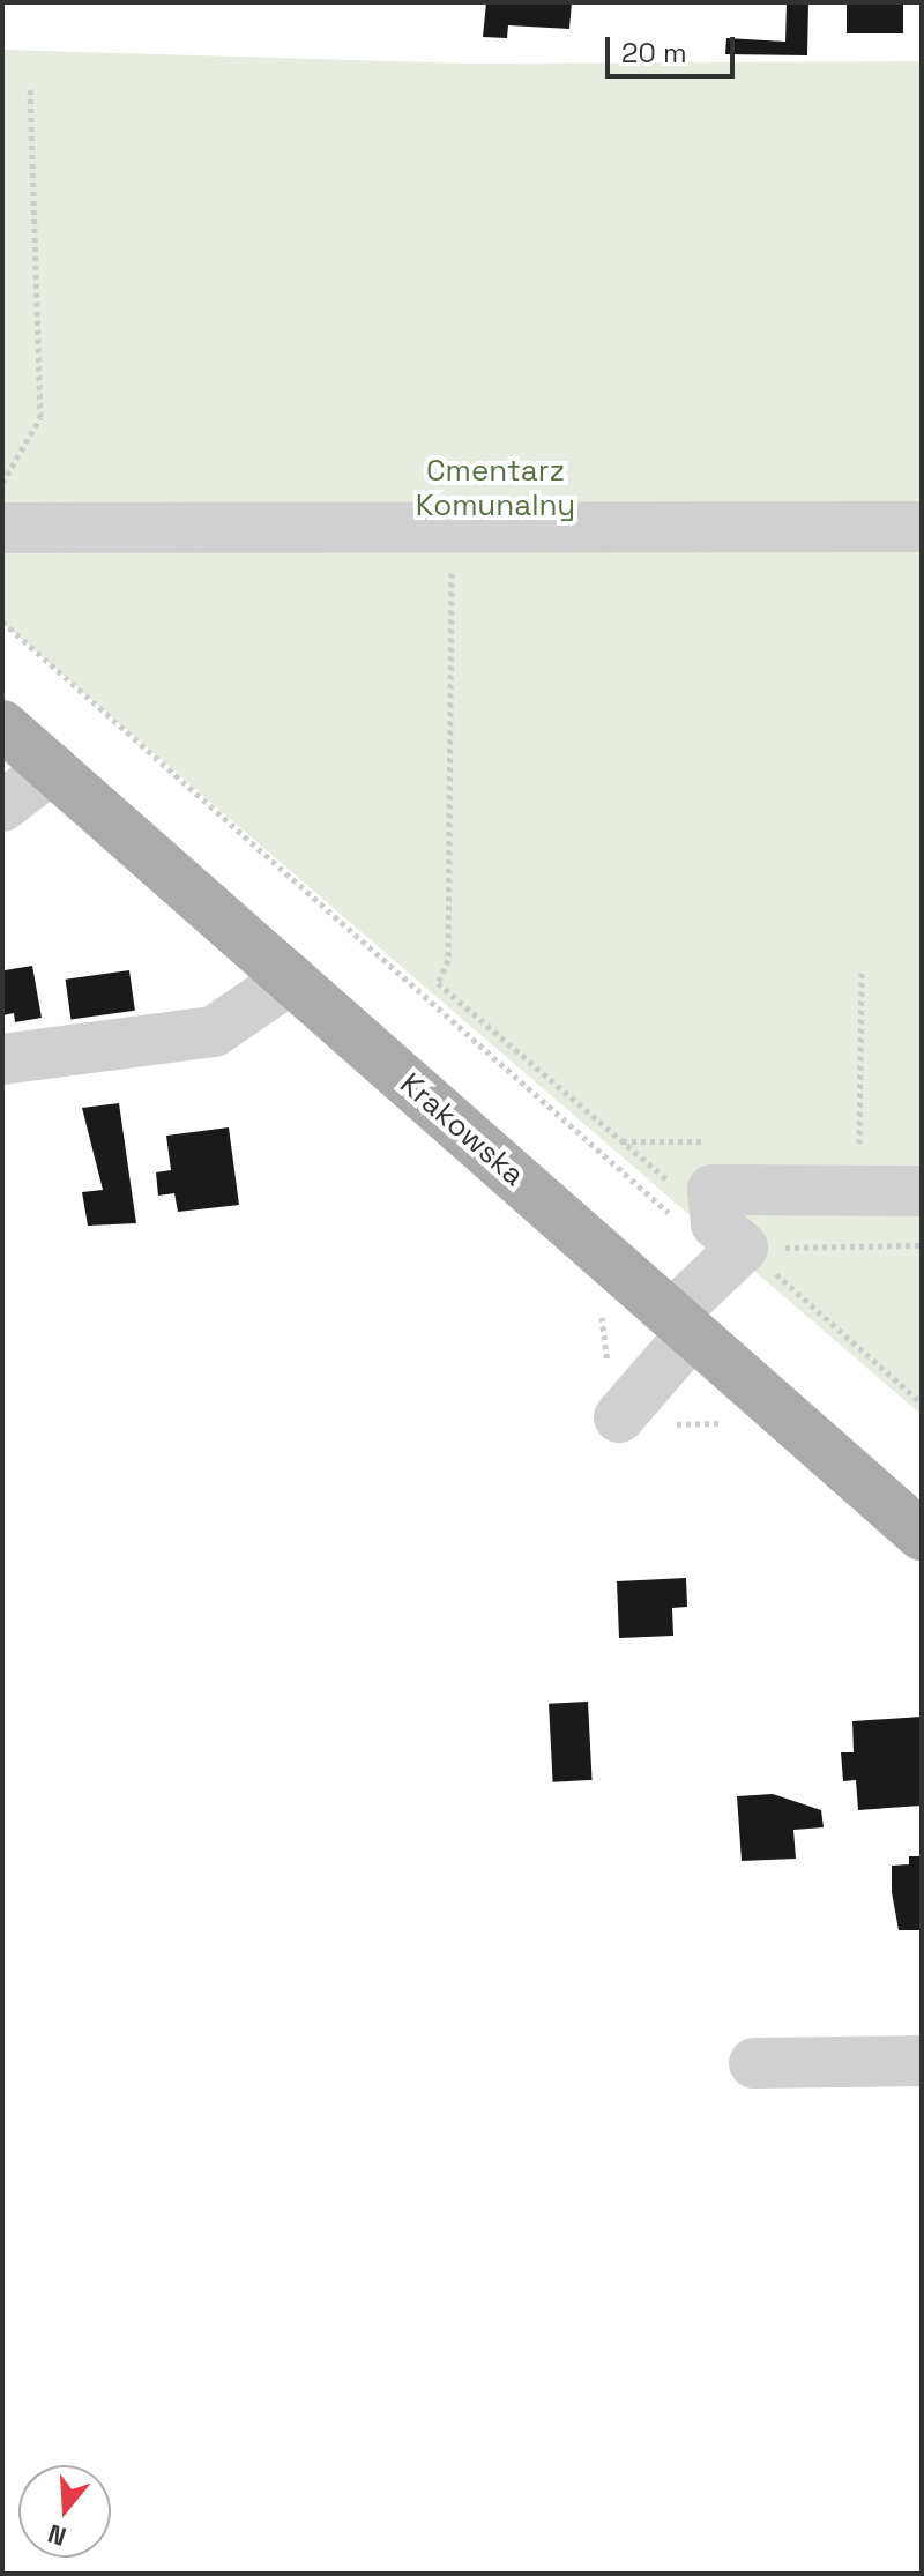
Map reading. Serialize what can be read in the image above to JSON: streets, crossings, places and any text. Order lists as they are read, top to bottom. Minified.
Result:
{"streets":{"main road":["Krakowska"]},"parks":["Cmentarz Komunalny"],"scale_bar":"20 m","north":"bottom"}
